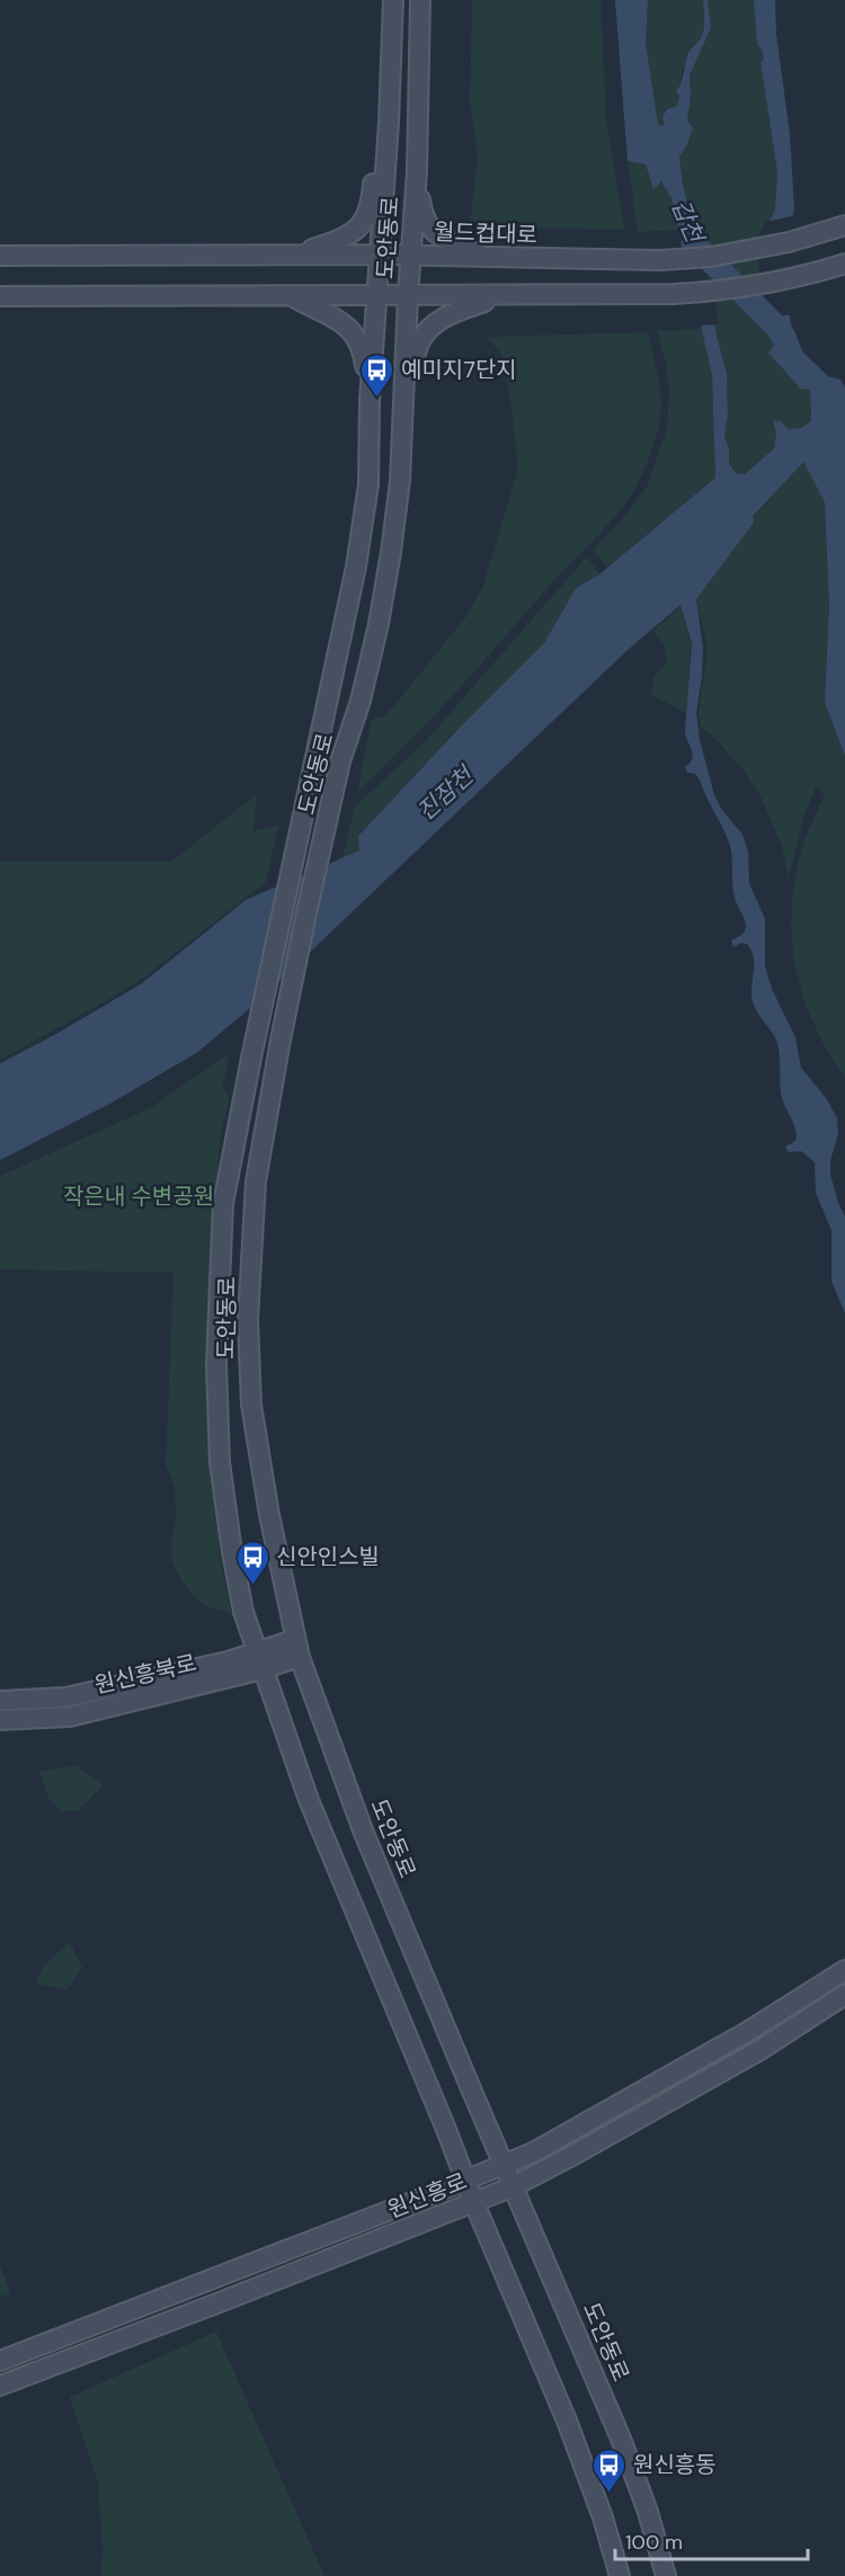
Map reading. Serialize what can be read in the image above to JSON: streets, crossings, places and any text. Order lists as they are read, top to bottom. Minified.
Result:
{"streets":{"main road":["월드컵대로","도안동로","원신흥북로","원신흥로"]},"crossings":[["월드컵대로","도안동로"],["도안동로","원신흥북로"],["도안동로","원신흥로"]],"water":["갑천","진잠천"],"parks":["작은내 수변공원"],"places":{"bus stop":["예미지7단지","신안인스빌","원신흥동"]},"scale_bar":"100 m"}
